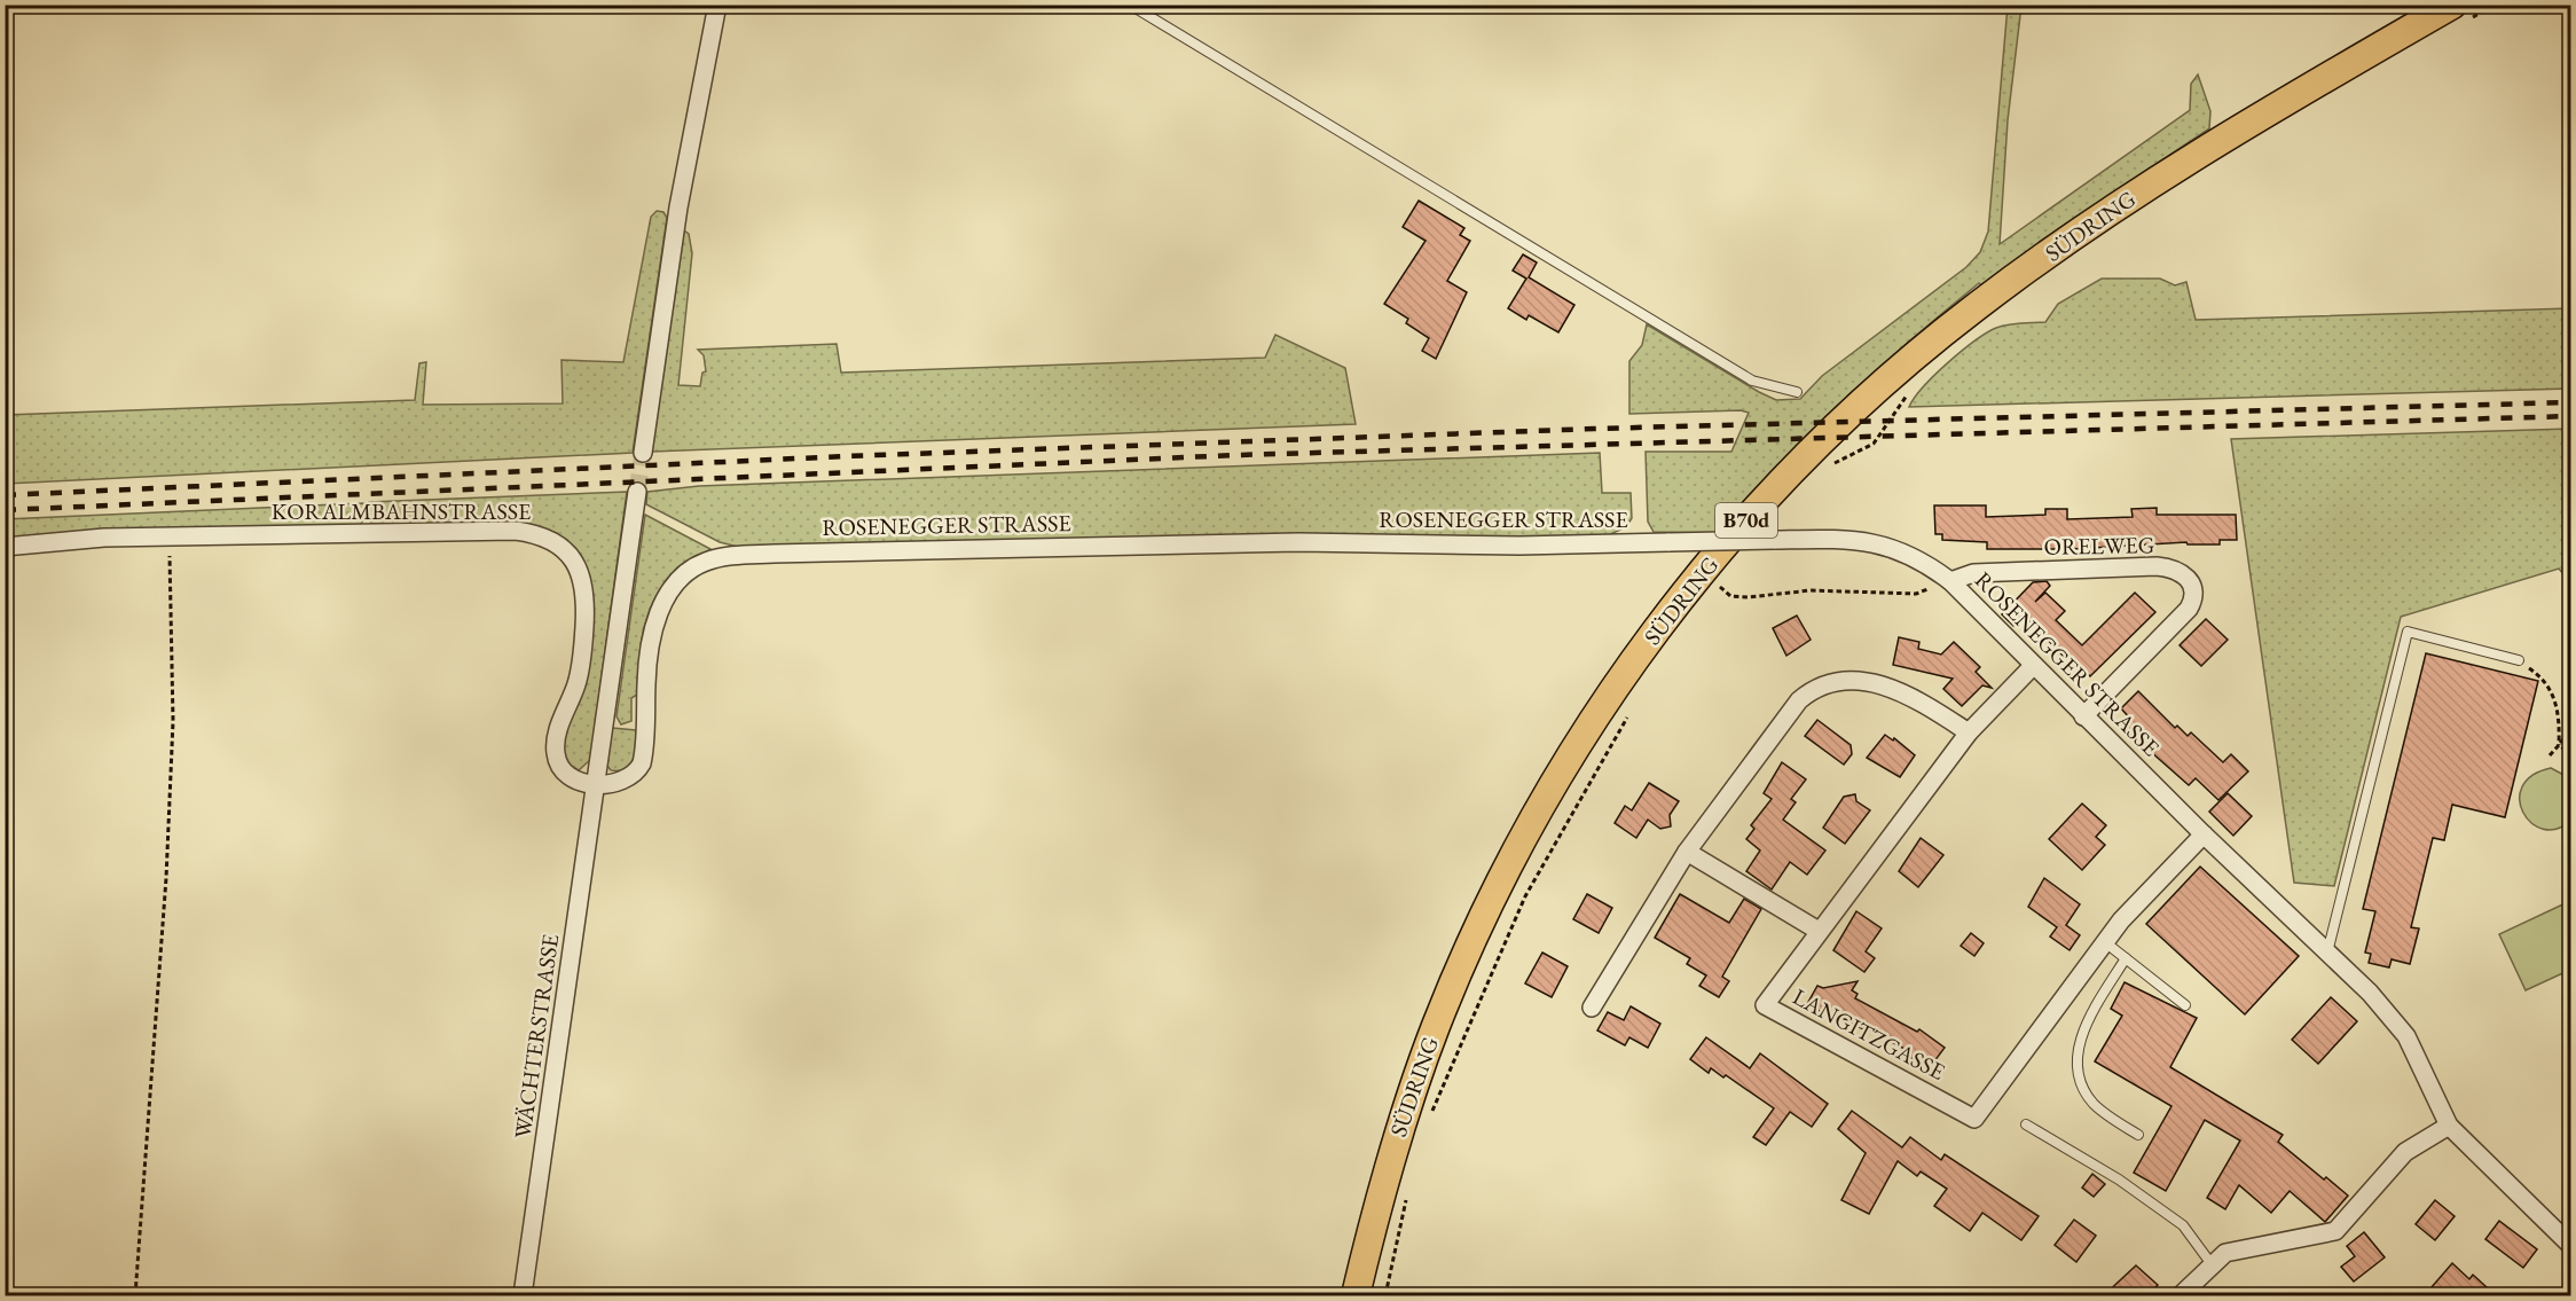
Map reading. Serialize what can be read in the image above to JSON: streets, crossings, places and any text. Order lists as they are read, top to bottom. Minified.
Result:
{"streets":{"main road":["SÜDRING","B70d"],"street":["KORALMBAHNSTRASSE","ROSENEGGER STRASSE","ORELWEG","LANGITZGASSE","WÄCHTERSTRASSE"]},"crossings":[["KORALMBAHNSTRASSE","ROSENEGGER STRASSE"],["KORALMBAHNSTRASSE","WÄCHTERSTRASSE"],["ROSENEGGER STRASSE","ORELWEG"],["ROSENEGGER STRASSE","LANGITZGASSE"],["ROSENEGGER STRASSE","WÄCHTERSTRASSE"]]}
